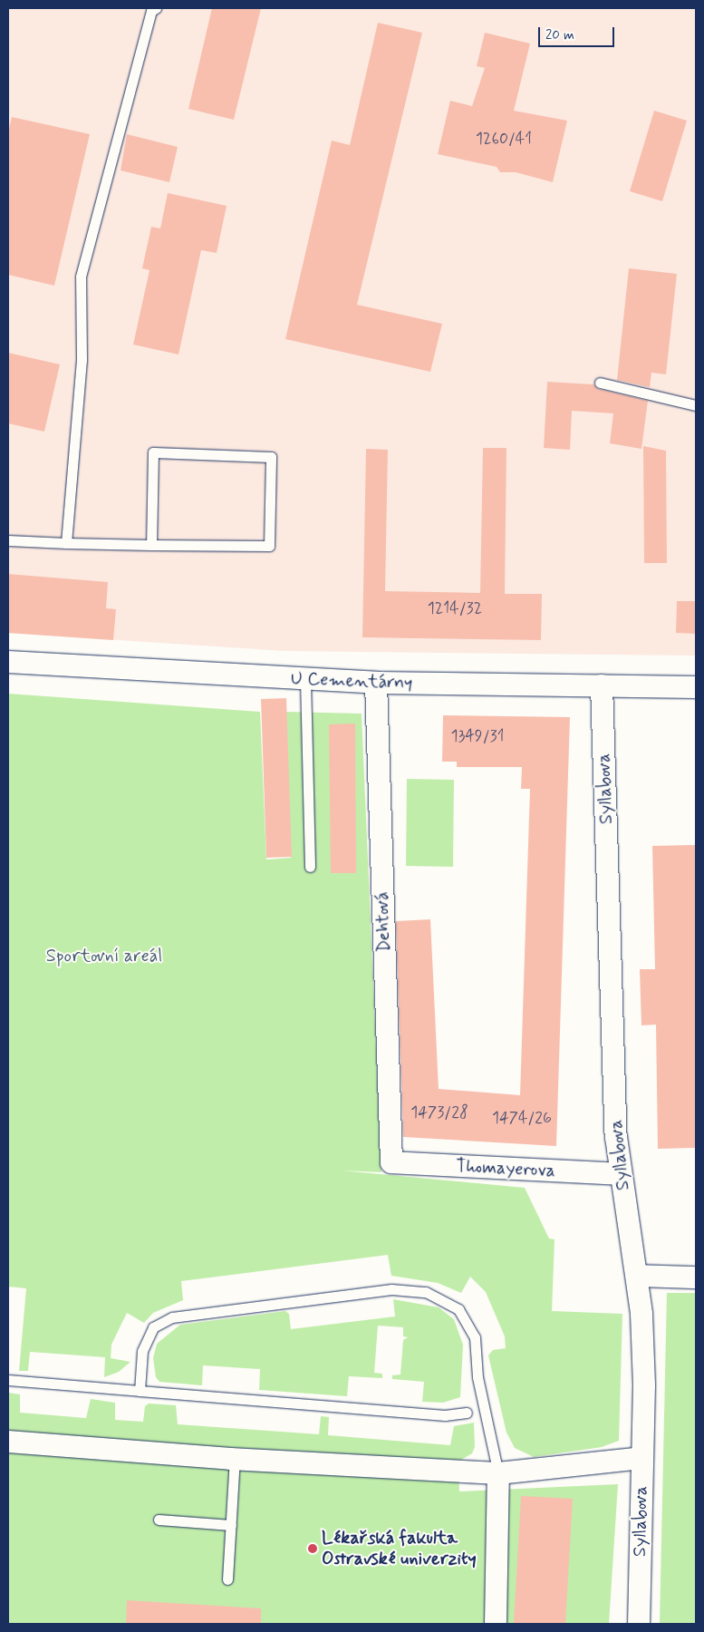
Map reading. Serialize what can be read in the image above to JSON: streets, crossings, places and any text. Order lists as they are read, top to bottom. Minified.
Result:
{"streets":{"street":["U Cementárny","Syllabova","Dehtová","Thomayerova"]},"crossings":[["U Cementárny","Syllabova"],["U Cementárny","Dehtová"],["Syllabova","Thomayerova"],["Dehtová","Thomayerova"]],"parks":["Sportovní areál"],"places":["Lékařská fakulta Ostravské univerzity"],"house_numbers":["1260/41","1214/32","1349/31","1473/28","1474/26"],"scale_bar":"20 m"}
